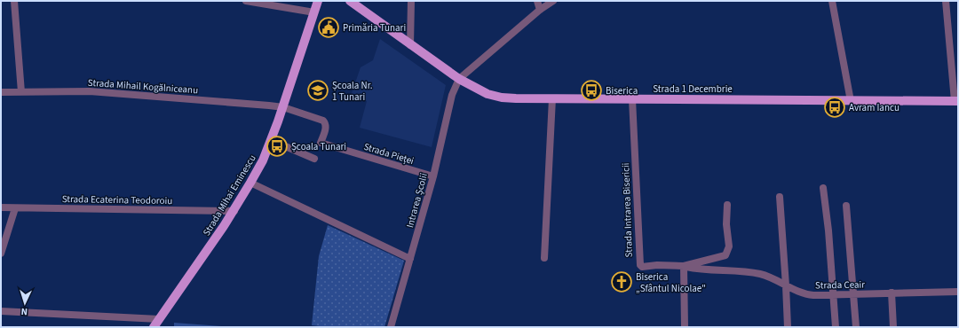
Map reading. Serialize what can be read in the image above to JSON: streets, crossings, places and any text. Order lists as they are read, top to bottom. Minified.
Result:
{"streets":{"main road":["Strada 1 Decembrie","Strada Mihai Eminescu"],"street":["Strada Mihail Kogălniceanu","Strada Pieței","Strada Ecaterina Teodoroiu","Intrarea Școlii","Strada Intrarea Bisericii","Strada Ceair"]},"crossings":[["Strada Mihail Kogălniceanu","Strada Pieței"],["Strada Mihail Kogălniceanu","Strada Mihai Eminescu"],["Strada 1 Decembrie","Intrarea Școlii"],["Strada 1 Decembrie","Strada Intrarea Bisericii"],["Strada Pieței","Strada Mihai Eminescu"],["Strada Pieței","Intrarea Școlii"],["Strada Mihai Eminescu","Strada Ecaterina Teodoroiu"],["Strada Intrarea Bisericii","Strada Ceair"]],"places":{"public building":["Primăria Tunari"],"school or university":["Școala Nr. 1 Tunari"],"bus stop":["Biserica","Avram Iancu","Școala Tunari"],"church":["Biserica „Sfântul Nicolae\""]},"north":"bottom"}
